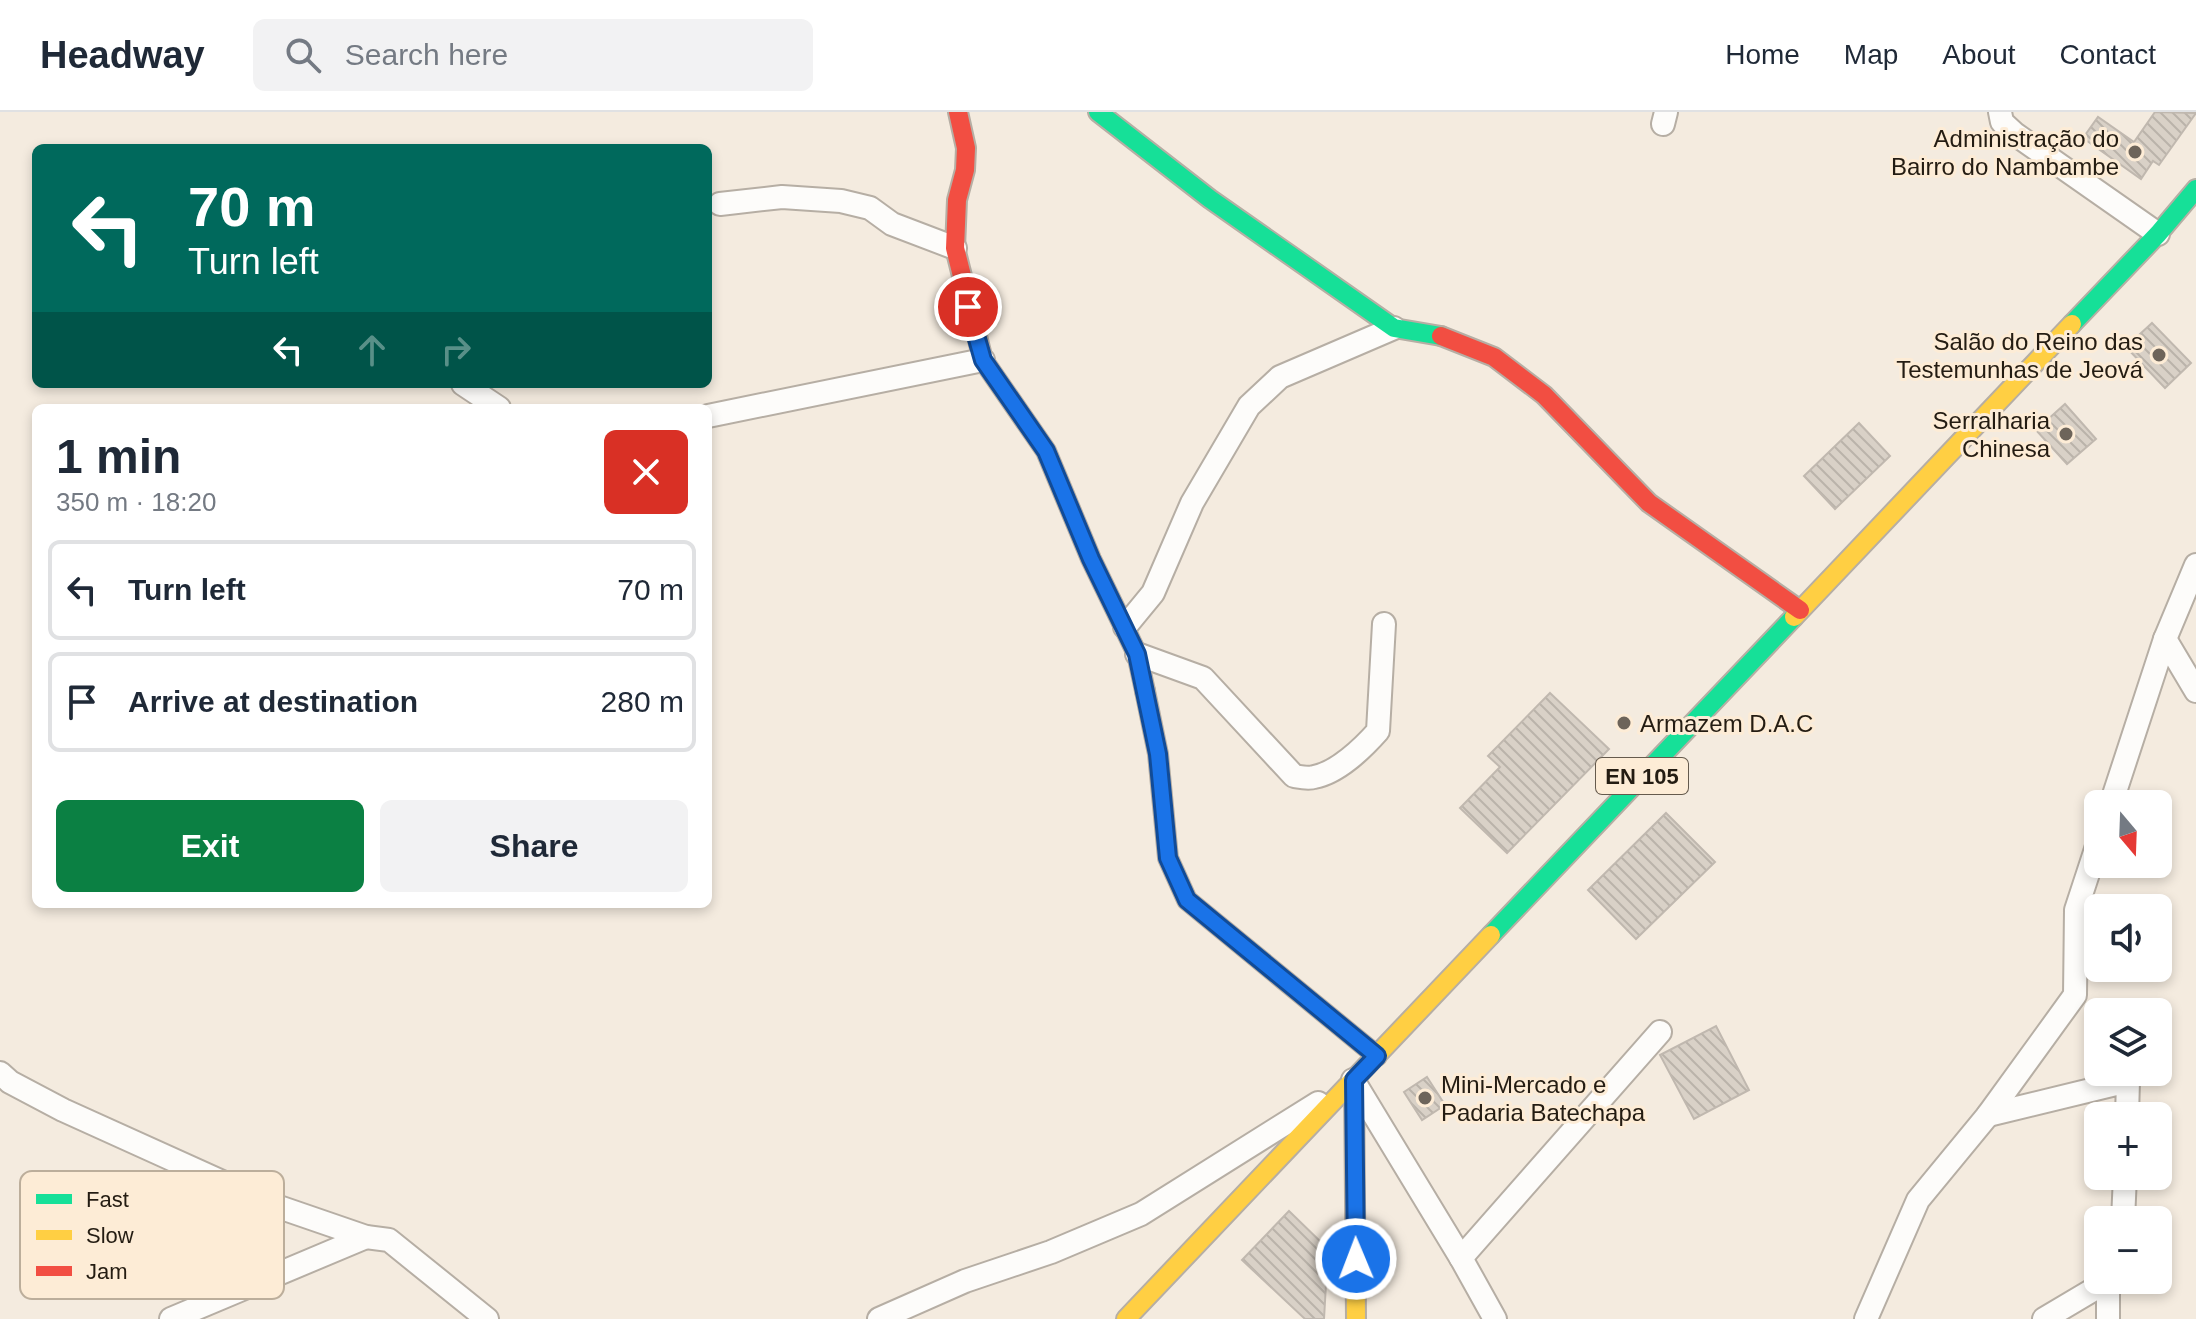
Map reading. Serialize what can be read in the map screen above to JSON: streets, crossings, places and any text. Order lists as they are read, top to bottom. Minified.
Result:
{"streets":{"street":["EN 105"]},"places":["Administração do Bairro do Nambambe","Salão do Reino das Testemunhas de Jeová","Serralharia Chinesa","Armazem D.A.C","Mini-Mercado e Padaria Batechapa"],"legend":["Fast","Slow","Jam"],"north":"bottom","page":{"header":"Headway","search":"Search here","nav":["Home","Map","About","Contact"],"turn":["70 m","Turn left"],"heading":["1 min","350 m · 18:20"],"list":[{"name":"Turn left","value":"70 m"},{"name":"Arrive at destination","value":"280 m"}],"buttons":["Exit","Share"],"map_buttons":["+","−"]}}
